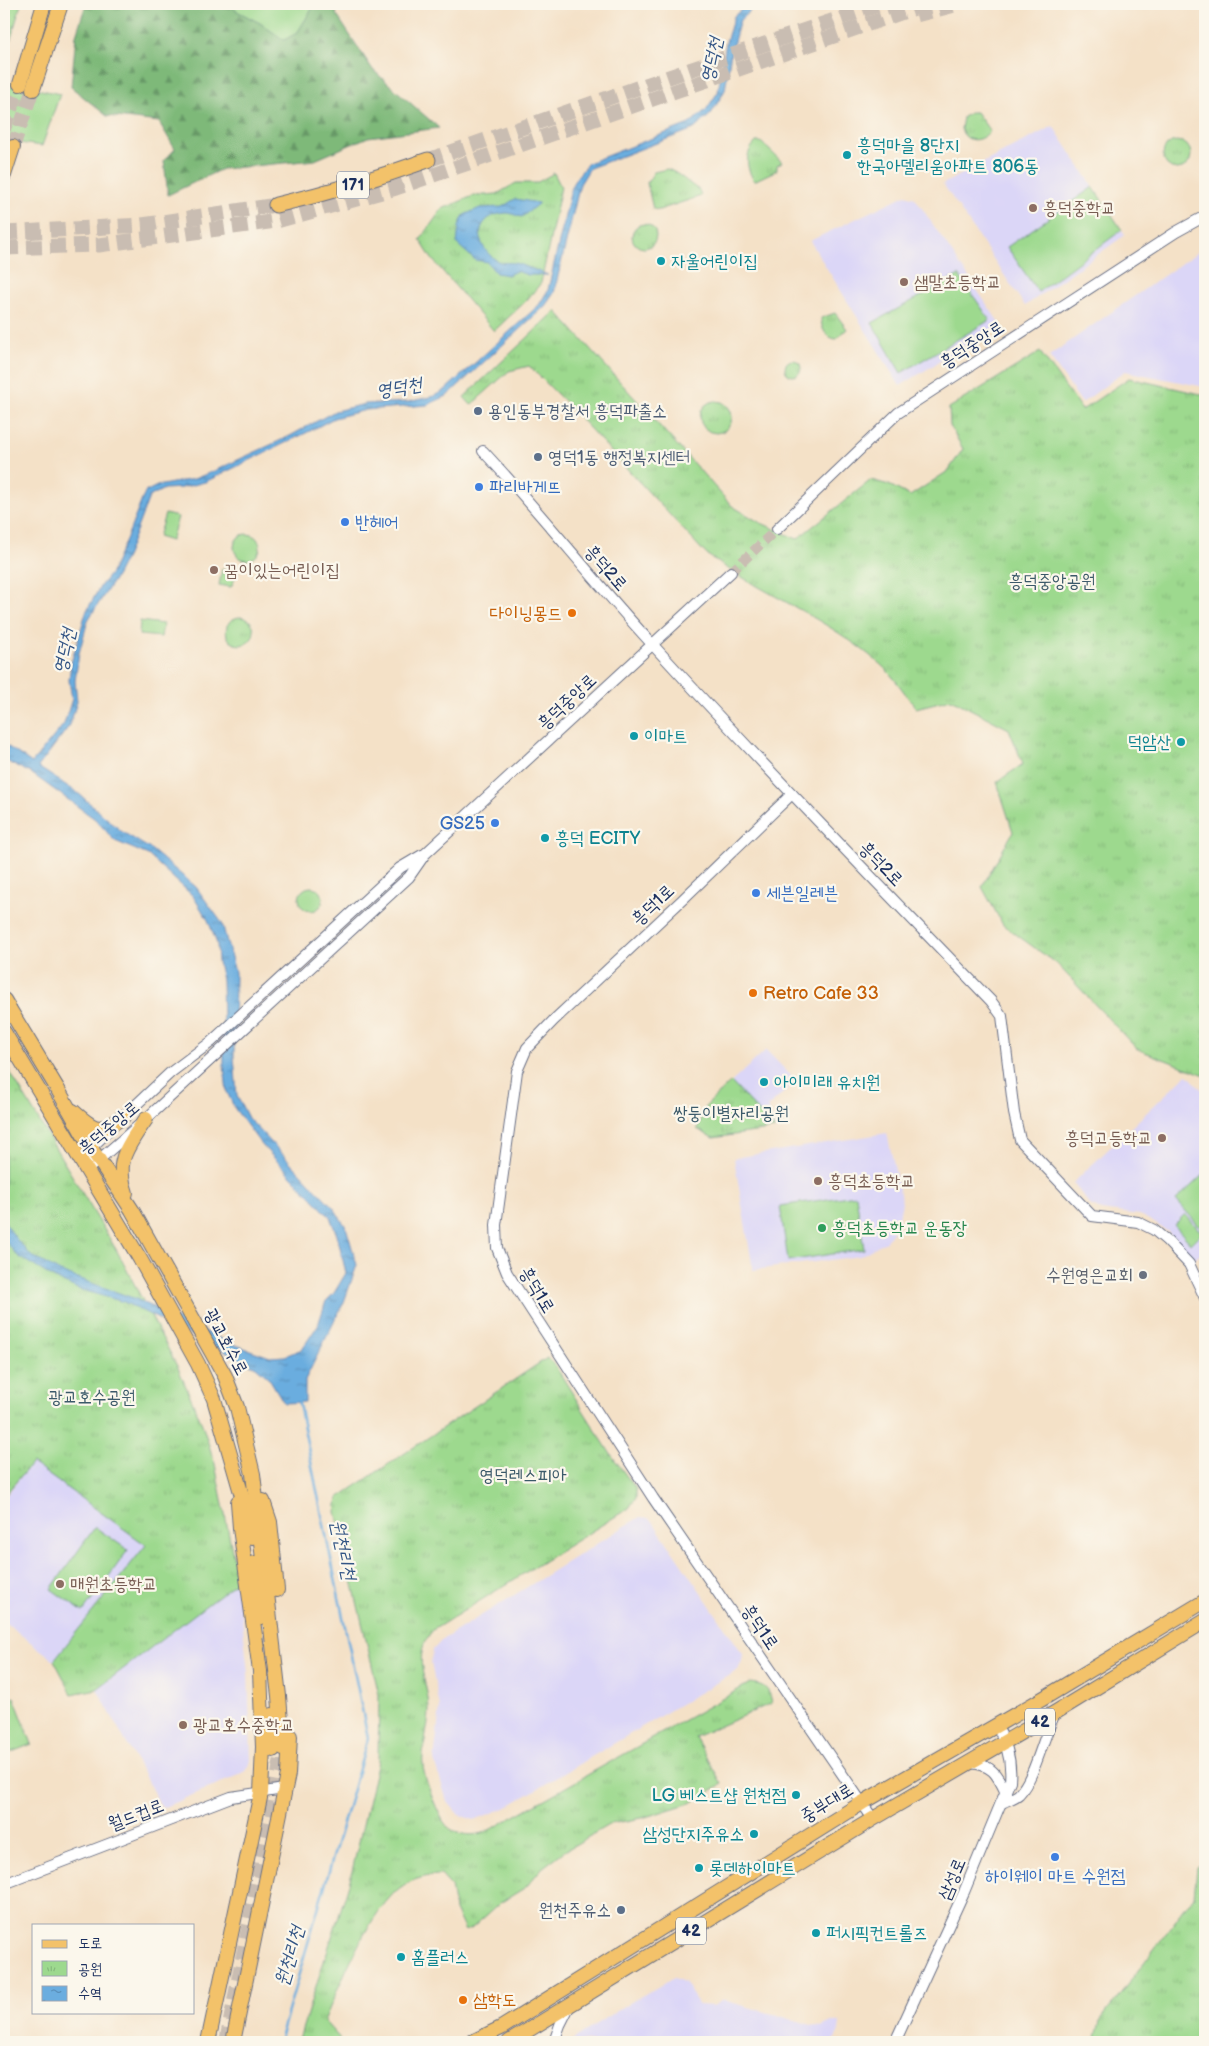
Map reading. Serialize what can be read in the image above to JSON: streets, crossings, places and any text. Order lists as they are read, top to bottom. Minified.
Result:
{"streets":{"highway":["171"],"main road":["광교호수로","42","중부대로"],"street":["흥덕중앙로","흥덕2로","흥덕1로","월드컵로","삼성로"]},"crossings":[["흥덕중앙로","흥덕2로"],["흥덕중앙로","광교호수로"],["흥덕2로","흥덕1로"],["흥덕1로","42"],["흥덕1로","중부대로"],["42","삼성로"],["중부대로","삼성로"]],"water":["영덕천","원천리천"],"parks":["흥덕중앙공원","쌍둥이별자리공원","광교호수공원","영덕레스피아"],"places":["흥덕마을 8단지 한국아델리움아파트 806동","흥덕중학교","자울어린이집","샘말초등학교","용인동부경찰서 흥덕파출소","영덕1동 행정복지센터","파리바게뜨","반헤어","꿈이있는어린이집","다이닝몽드","이마트","덕암산","GS25","흥덕 ECITY","세븐일레븐","Retro Cafe 33","아이미래 유치원","흥덕고등학교","흥덕초등학교","흥덕초등학교 운동장","수원영은교회","매원초등학교","광교호수중학교","LG 베스트샵 원천점","삼성단지주유소","하이웨이 마트 수원점","롯데하이마트","원천주유소","퍼시픽컨트롤즈","홈플러스","삼학도"],"legend":["도로","공원","수역"]}
